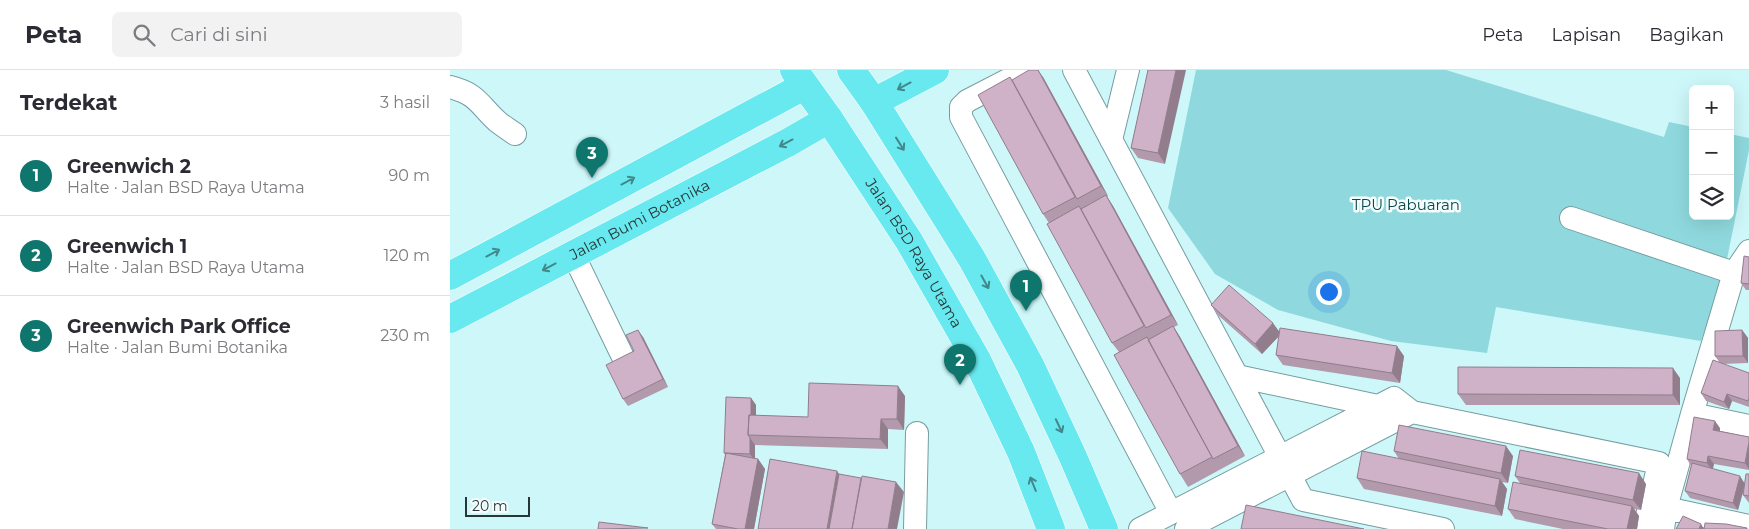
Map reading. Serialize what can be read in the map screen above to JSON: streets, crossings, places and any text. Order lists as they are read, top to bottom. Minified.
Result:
{"streets":{"main road":["Jalan Bumi Botanika","Jalan BSD Raya Utama"]},"crossings":[["Jalan Bumi Botanika","Jalan BSD Raya Utama"]],"parks":["TPU Pabuaran"],"scale_bar":"20 m","page":{"header":"Peta","search":"Cari di sini","nav":["Peta","Lapisan","Bagikan"],"heading":["Terdekat","3 hasil"],"map_buttons":["+","−"],"list":[{"mark":"1","name":"Greenwich 2","note":"Halte · Jalan BSD Raya Utama","value":"90 m"},{"mark":"2","name":"Greenwich 1","note":"Halte · Jalan BSD Raya Utama","value":"120 m"},{"mark":"3","name":"Greenwich Park Office","note":"Halte · Jalan Bumi Botanika","value":"230 m"}],"pins":["3","1","2"],"scale":"20 m"}}
